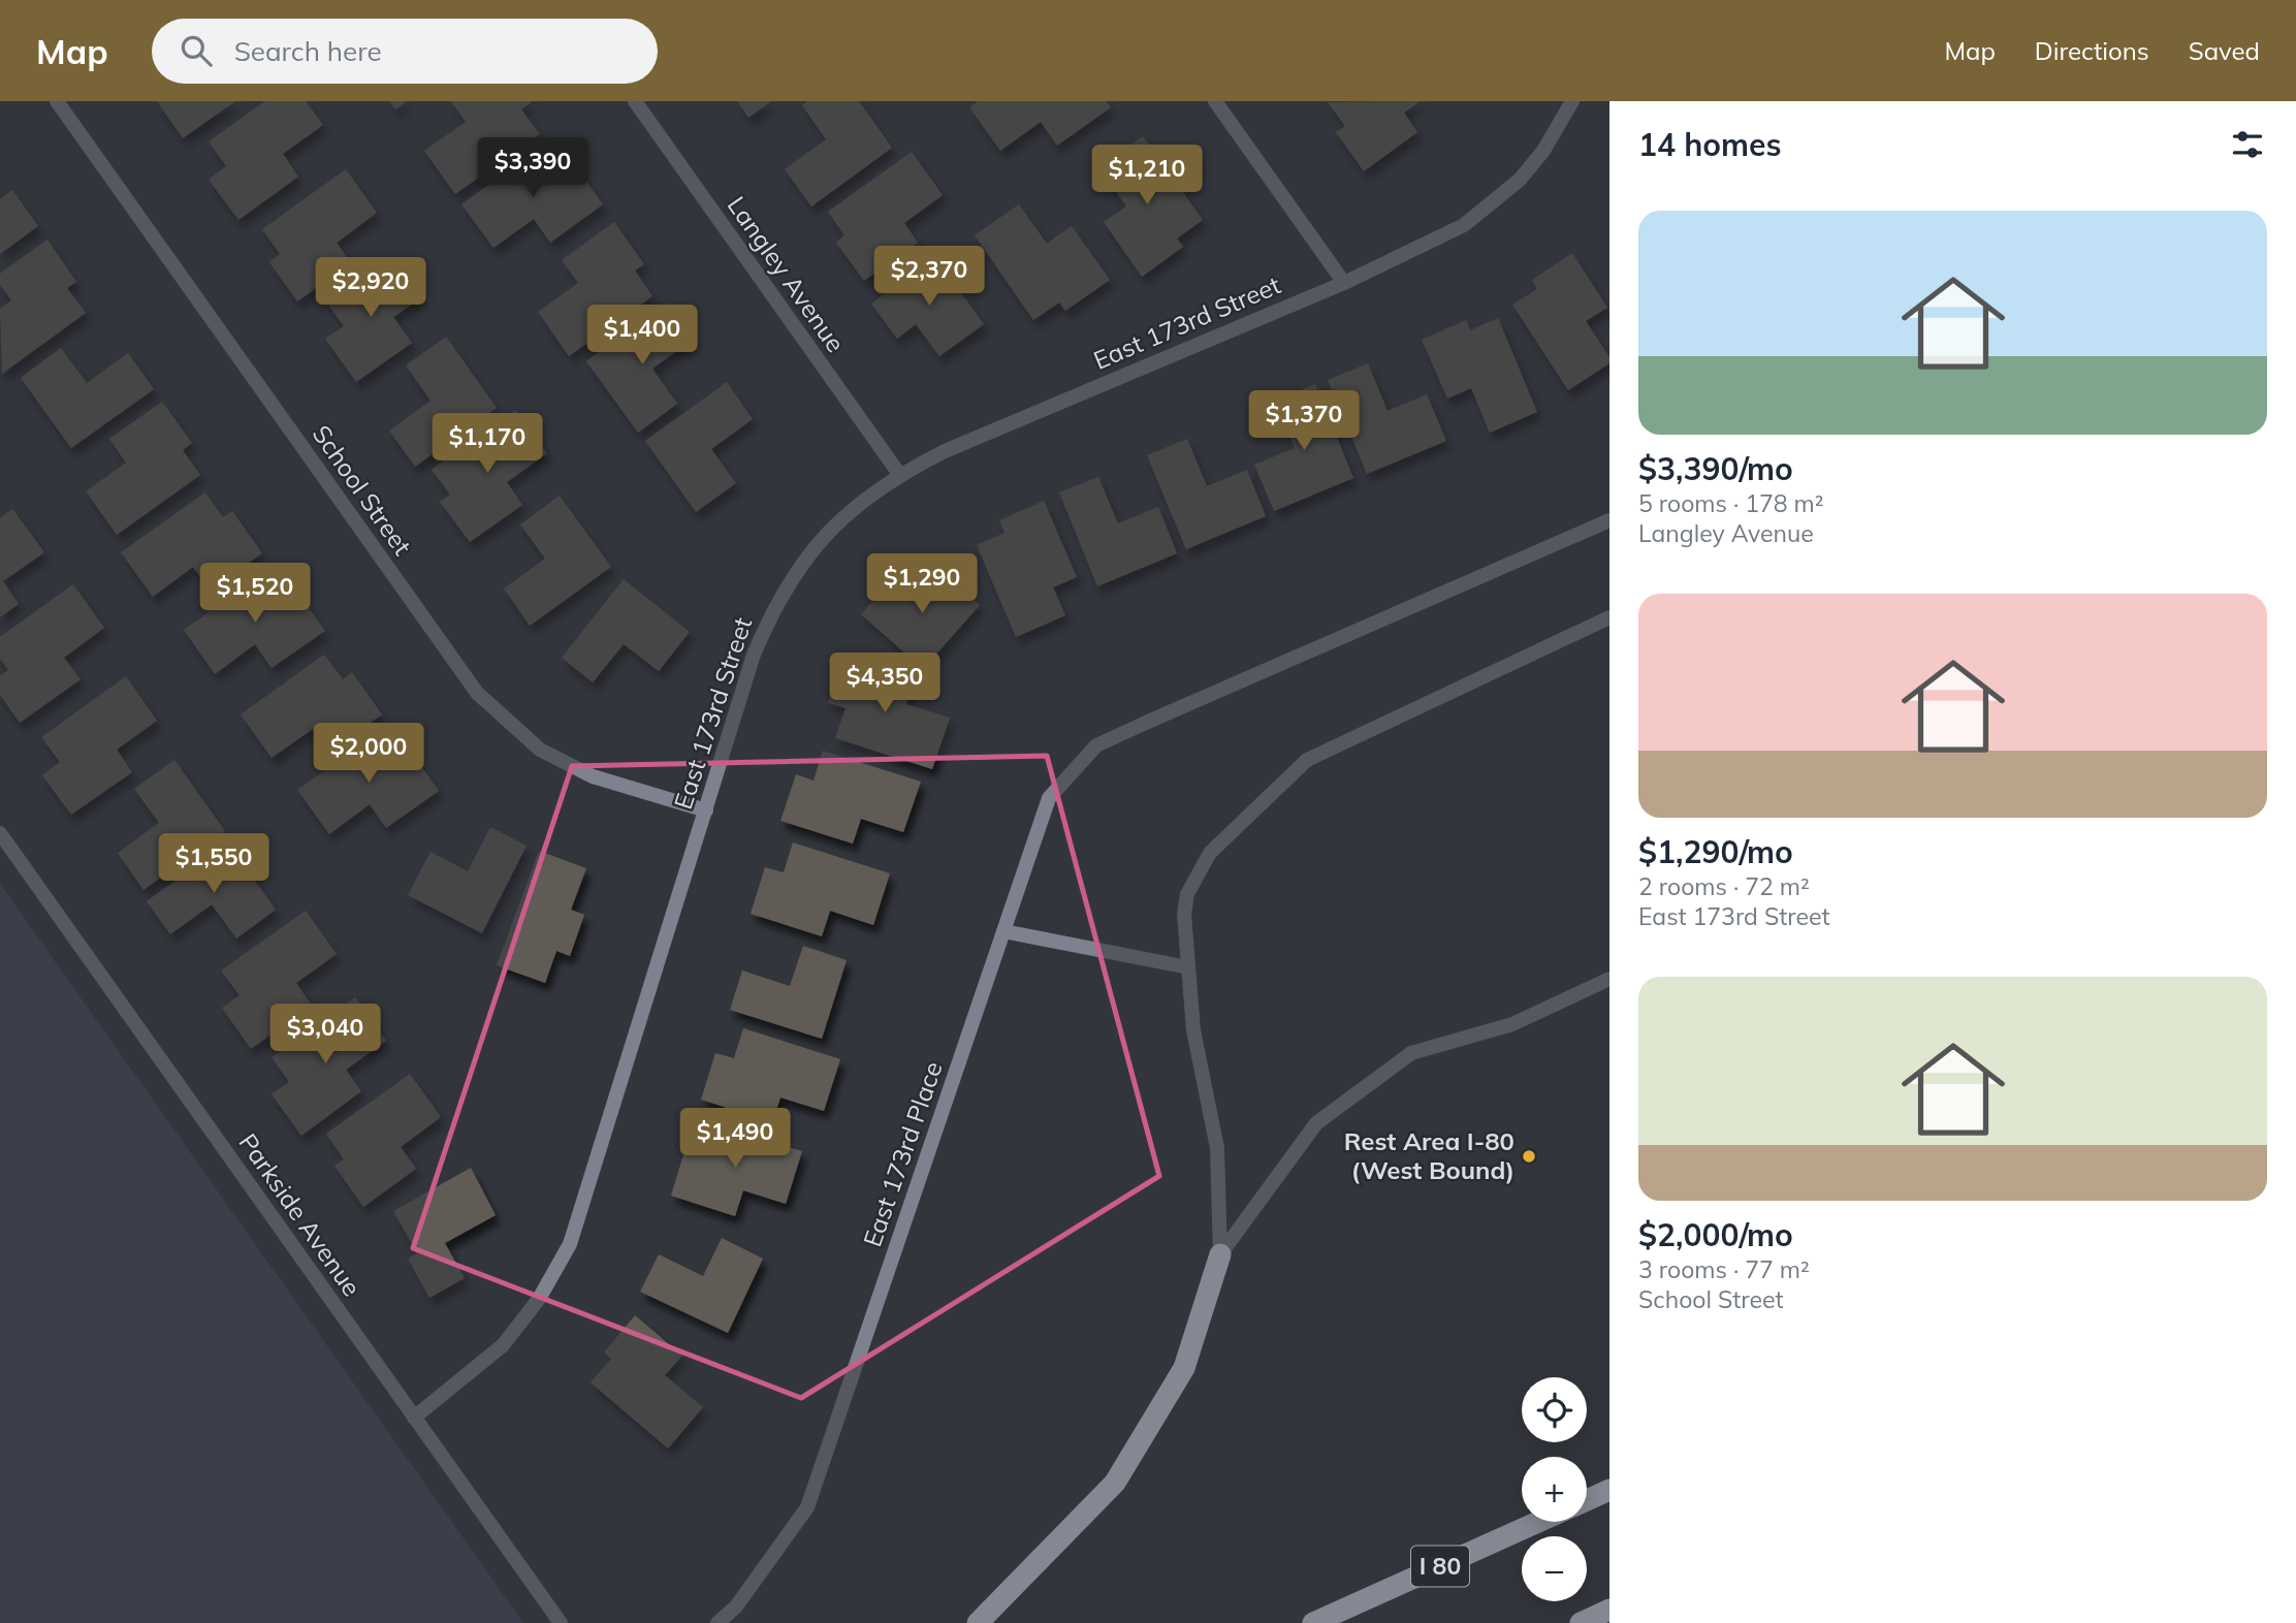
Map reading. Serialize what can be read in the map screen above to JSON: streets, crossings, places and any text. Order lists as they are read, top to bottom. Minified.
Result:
{"streets":{"highway":["I 80"],"street":["Langley Avenue","East 173rd Street","School Street","East 173rd Place","Parkside Avenue"]},"crossings":[["Langley Avenue","East 173rd Street"],["East 173rd Street","School Street"],["East 173rd Street","Parkside Avenue"]],"places":["Rest Area I-80 (West Bound)"],"page":{"header":"Map","search":"Search here","nav":["Map","Directions","Saved"],"heading":"14 homes","price":["$3,390","$1,210","$2,370","$2,920","$1,400","$1,370","$1,170","$1,290","$1,520","$4,350","$2,000","$1,550","$3,040","$1,490"],"list":[{"name":"$3,390/mo","note":"5 rooms · 178 m² · Langley Avenue"},{"name":"$1,290/mo","note":"2 rooms · 72 m² · East 173rd Street"},{"name":"$2,000/mo","note":"3 rooms · 77 m² · School Street"}],"map_buttons":["+","−"]}}
